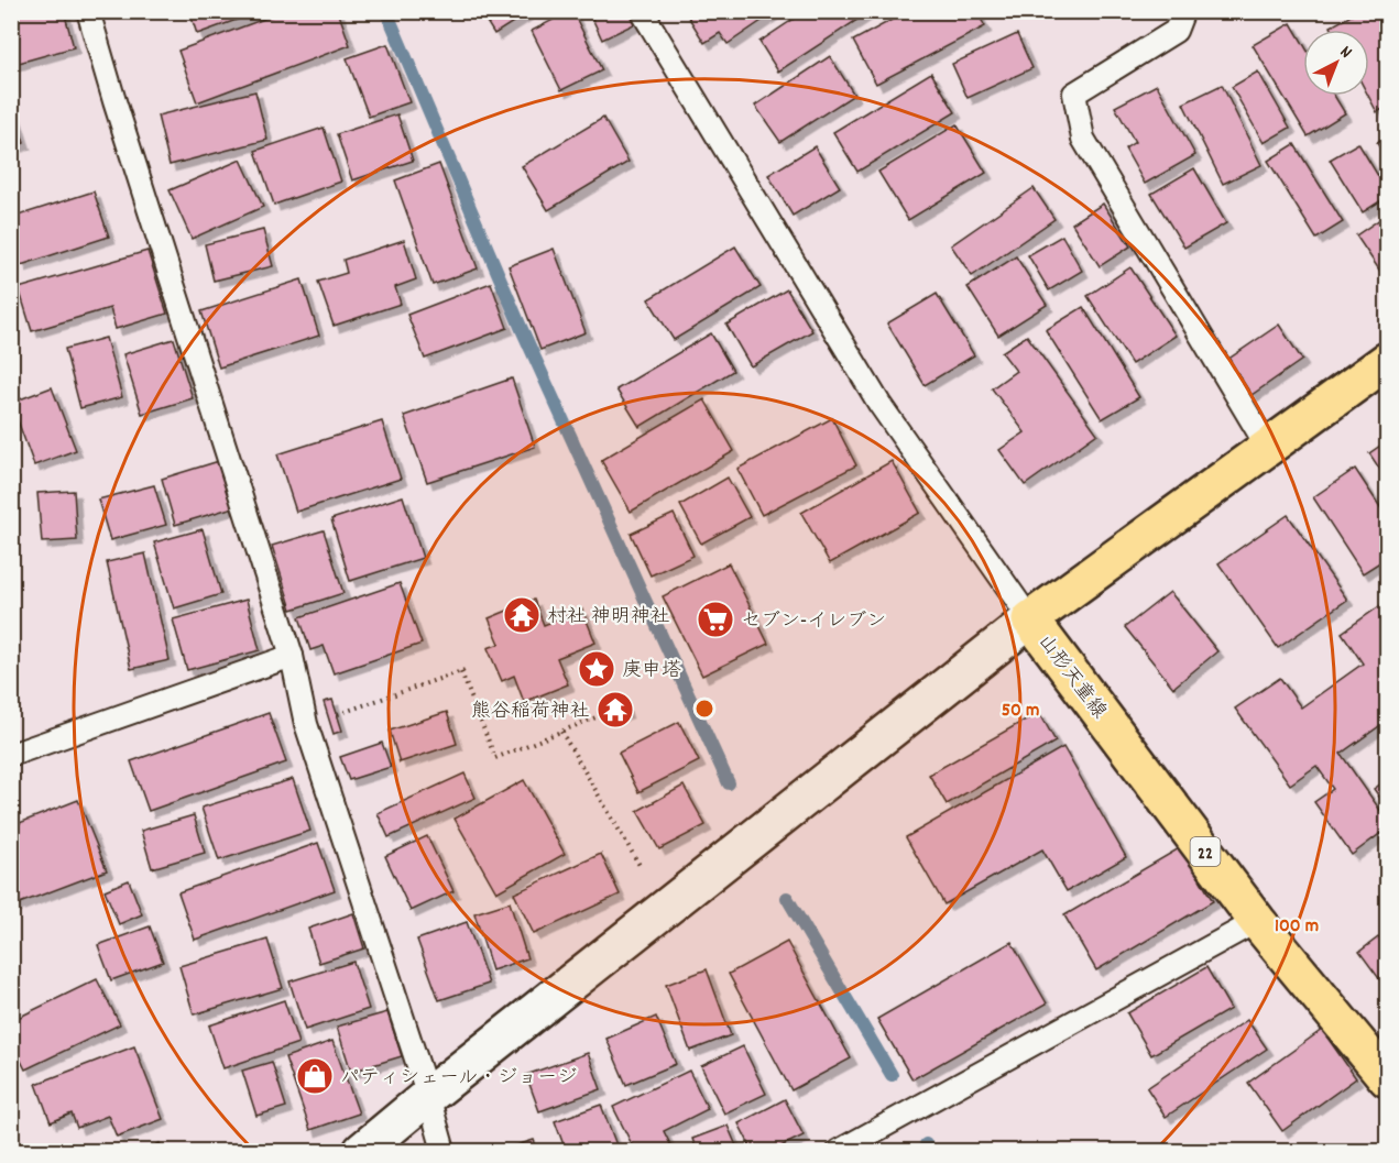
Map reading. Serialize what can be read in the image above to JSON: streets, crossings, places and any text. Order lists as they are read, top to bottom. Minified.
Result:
{"streets":{"main road":["山形天童線","22"]},"places":{"temple":["村社 神明神社","熊谷稲荷神社"],"supermarket":["セブン-イレブン"],"place":["庚申塔"],"shop":["パティシェール・ジョージ"]},"north":"top right","rings":["50 m","100 m"]}
